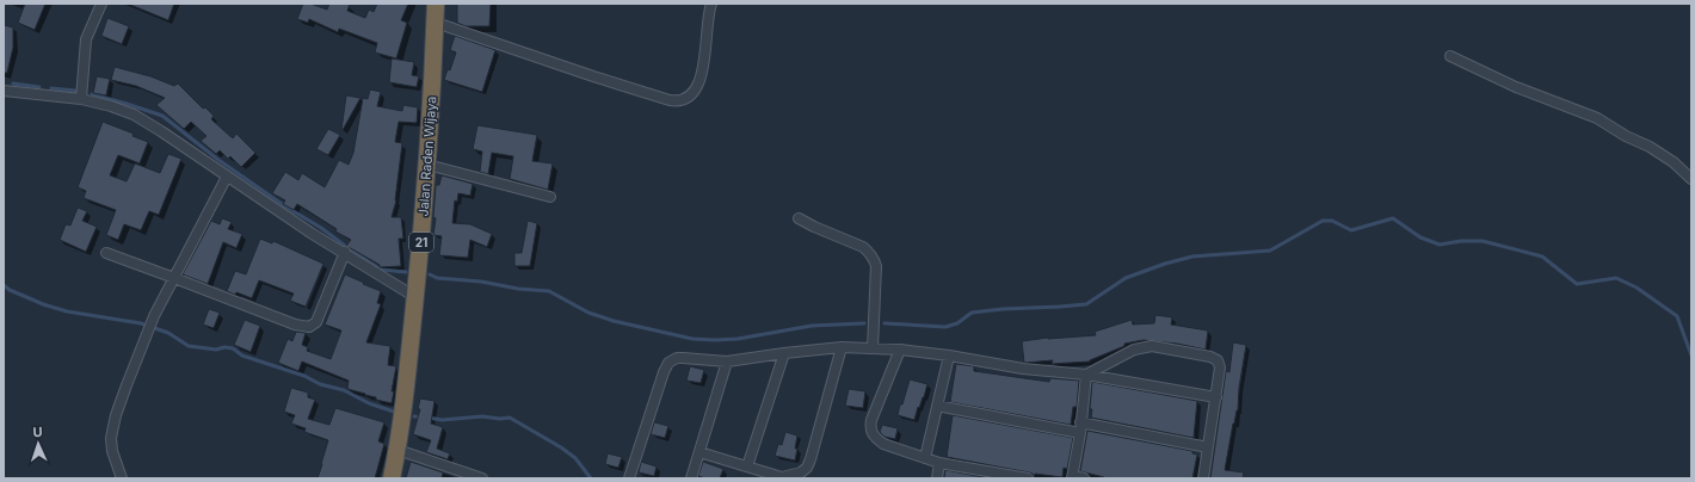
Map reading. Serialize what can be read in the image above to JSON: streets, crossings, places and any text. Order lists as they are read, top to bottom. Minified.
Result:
{"streets":{"highway":["Jalan Raden Wijaya","21"]},"north":"top"}
